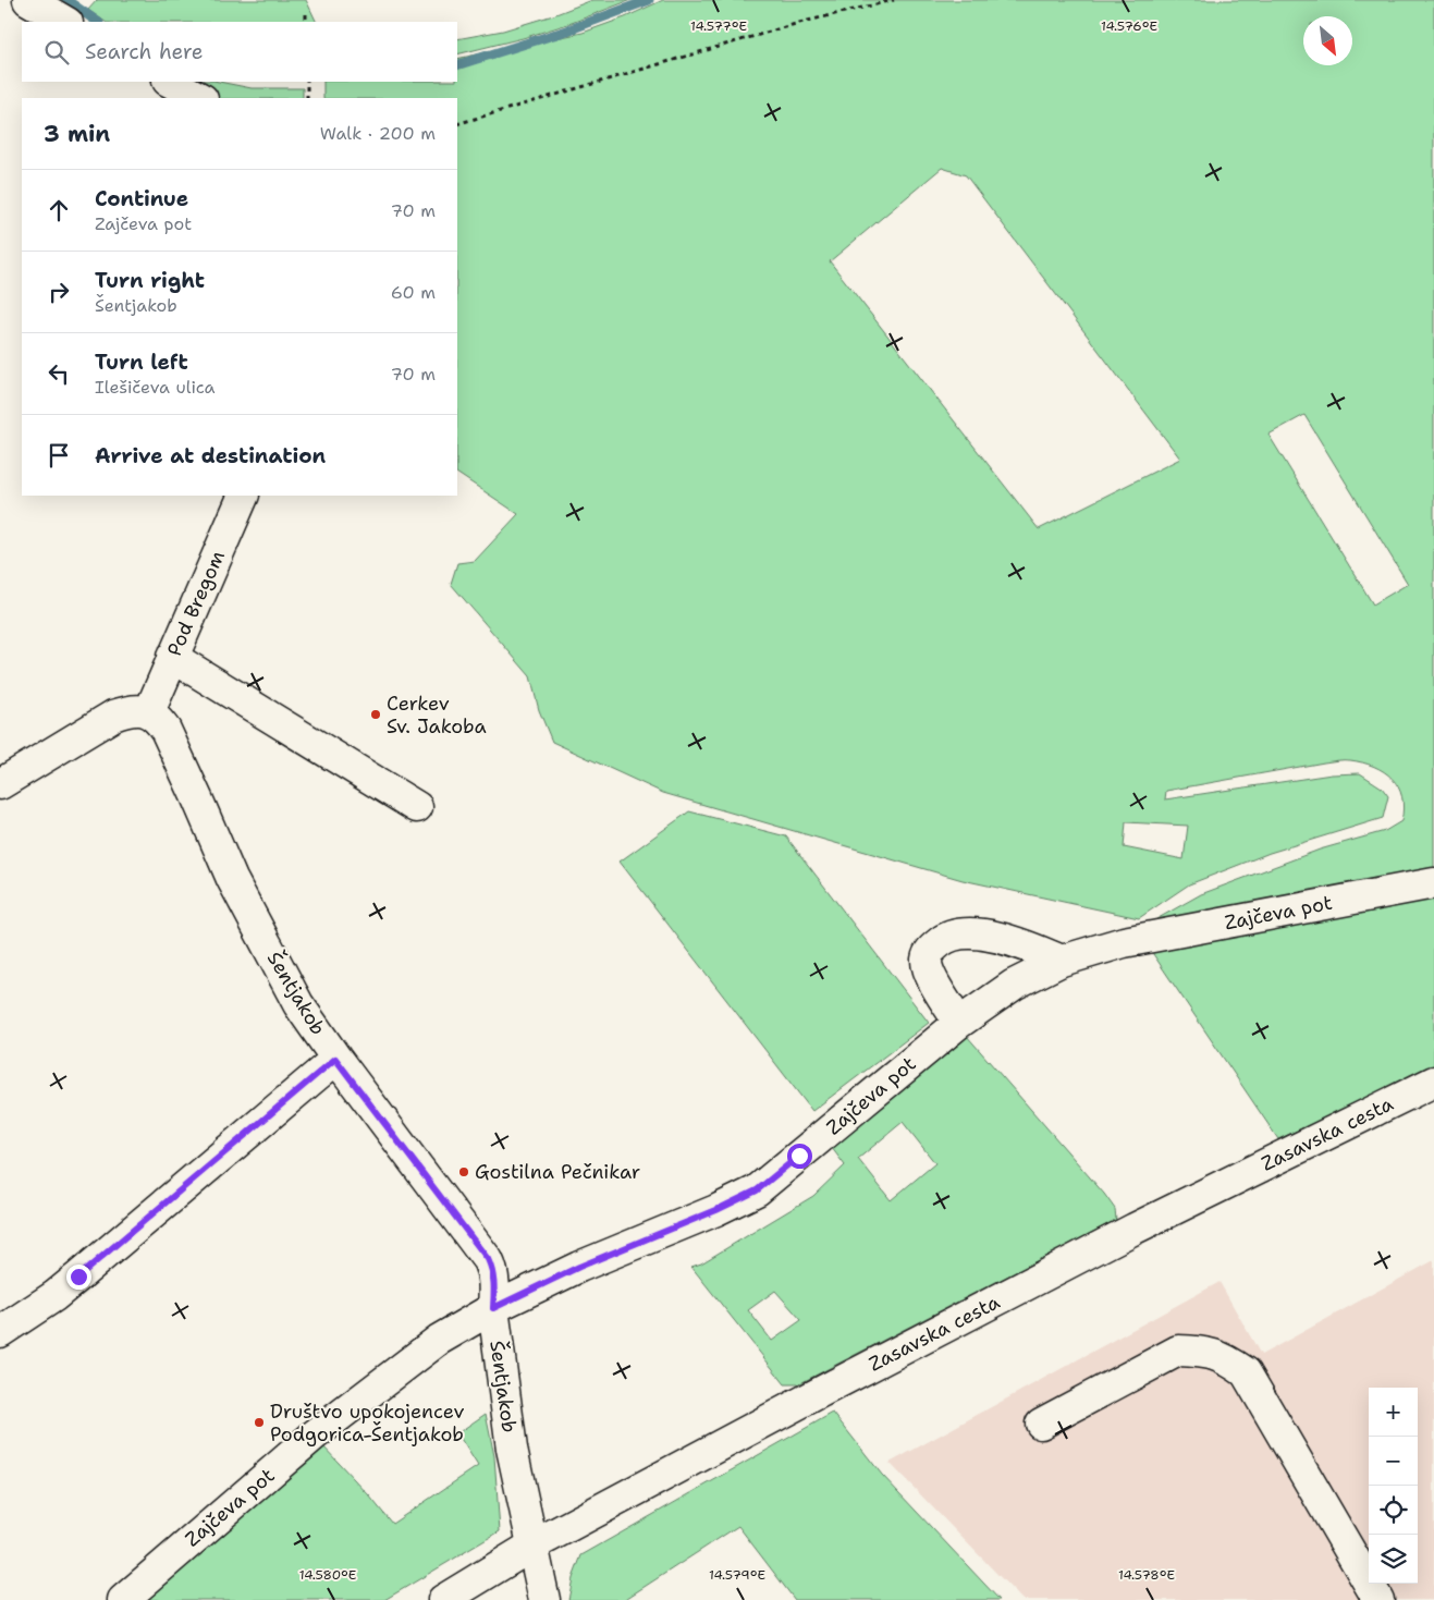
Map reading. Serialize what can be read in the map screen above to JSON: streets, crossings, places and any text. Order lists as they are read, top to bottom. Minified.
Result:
{"streets":{"street":["Pod Bregom","Zajčeva pot","Šentjakob","Zasavska cesta"]},"crossings":[["Pod Bregom","Šentjakob"],["Zajčeva pot","Šentjakob"],["Šentjakob","Zasavska cesta"]],"places":["Cerkev Sv. Jakoba","Gostilna Pečnikar","Društvo upokojencev Podgorica-Šentjakob"],"north":"bottom right","page":{"search":"Search here","heading":["3 min","Walk · 200 m"],"list":[["Continue","Zajčeva pot","70 m"],["Turn right","Šentjakob","60 m"],["Turn left","Ilešičeva ulica","70 m"],"Arrive at destination"],"map_buttons":["+","−"]},"coordinates":["14.577°E","14.576°E","14.580°E","14.579°E","14.578°E"]}
